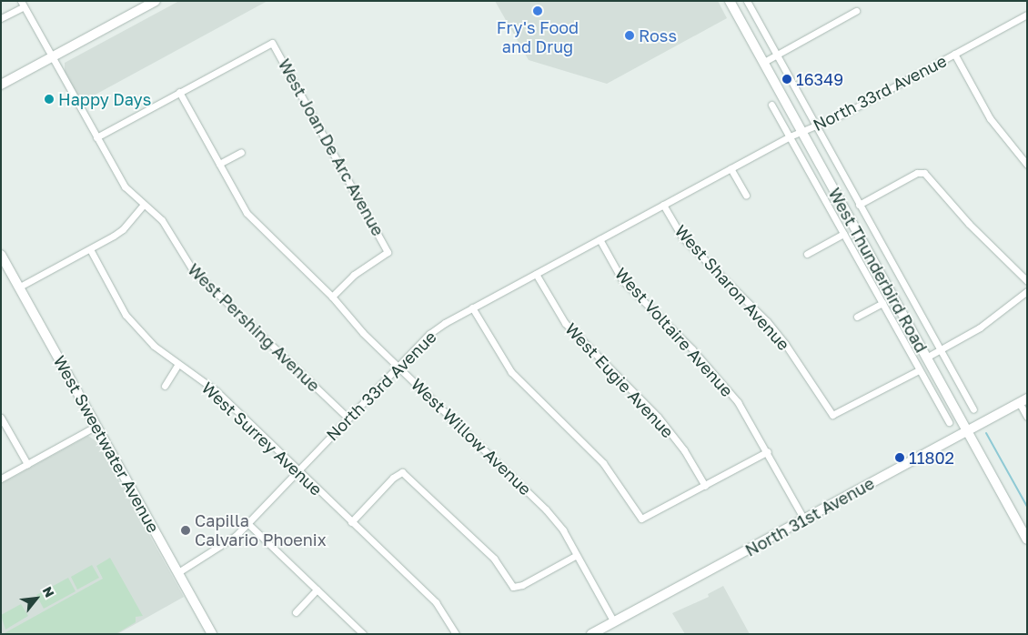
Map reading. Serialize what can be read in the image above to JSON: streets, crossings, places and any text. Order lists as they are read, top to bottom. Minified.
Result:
{"streets":{"street":["North 33rd Avenue","West Joan De Arc Avenue","West Thunderbird Road","West Sharon Avenue","West Pershing Avenue","West Voltaire Avenue","West Eugie Avenue","West Willow Avenue","West Surrey Avenue","West Sweetwater Avenue","North 31st Avenue"]},"crossings":[["North 33rd Avenue","West Thunderbird Road"],["North 33rd Avenue","West Sharon Avenue"],["North 33rd Avenue","West Pershing Avenue"],["North 33rd Avenue","West Voltaire Avenue"],["North 33rd Avenue","West Eugie Avenue"],["North 33rd Avenue","West Willow Avenue"],["North 33rd Avenue","West Surrey Avenue"],["North 33rd Avenue","West Sweetwater Avenue"],["West Joan De Arc Avenue","West Willow Avenue"],["West Thunderbird Road","West Sharon Avenue"],["West Thunderbird Road","North 31st Avenue"],["West Voltaire Avenue","North 31st Avenue"],["West Willow Avenue","North 31st Avenue"]],"places":["Fry's Food and Drug","Ross","16349","Happy Days","11802","Capilla Calvario Phoenix"],"north":"top right"}
